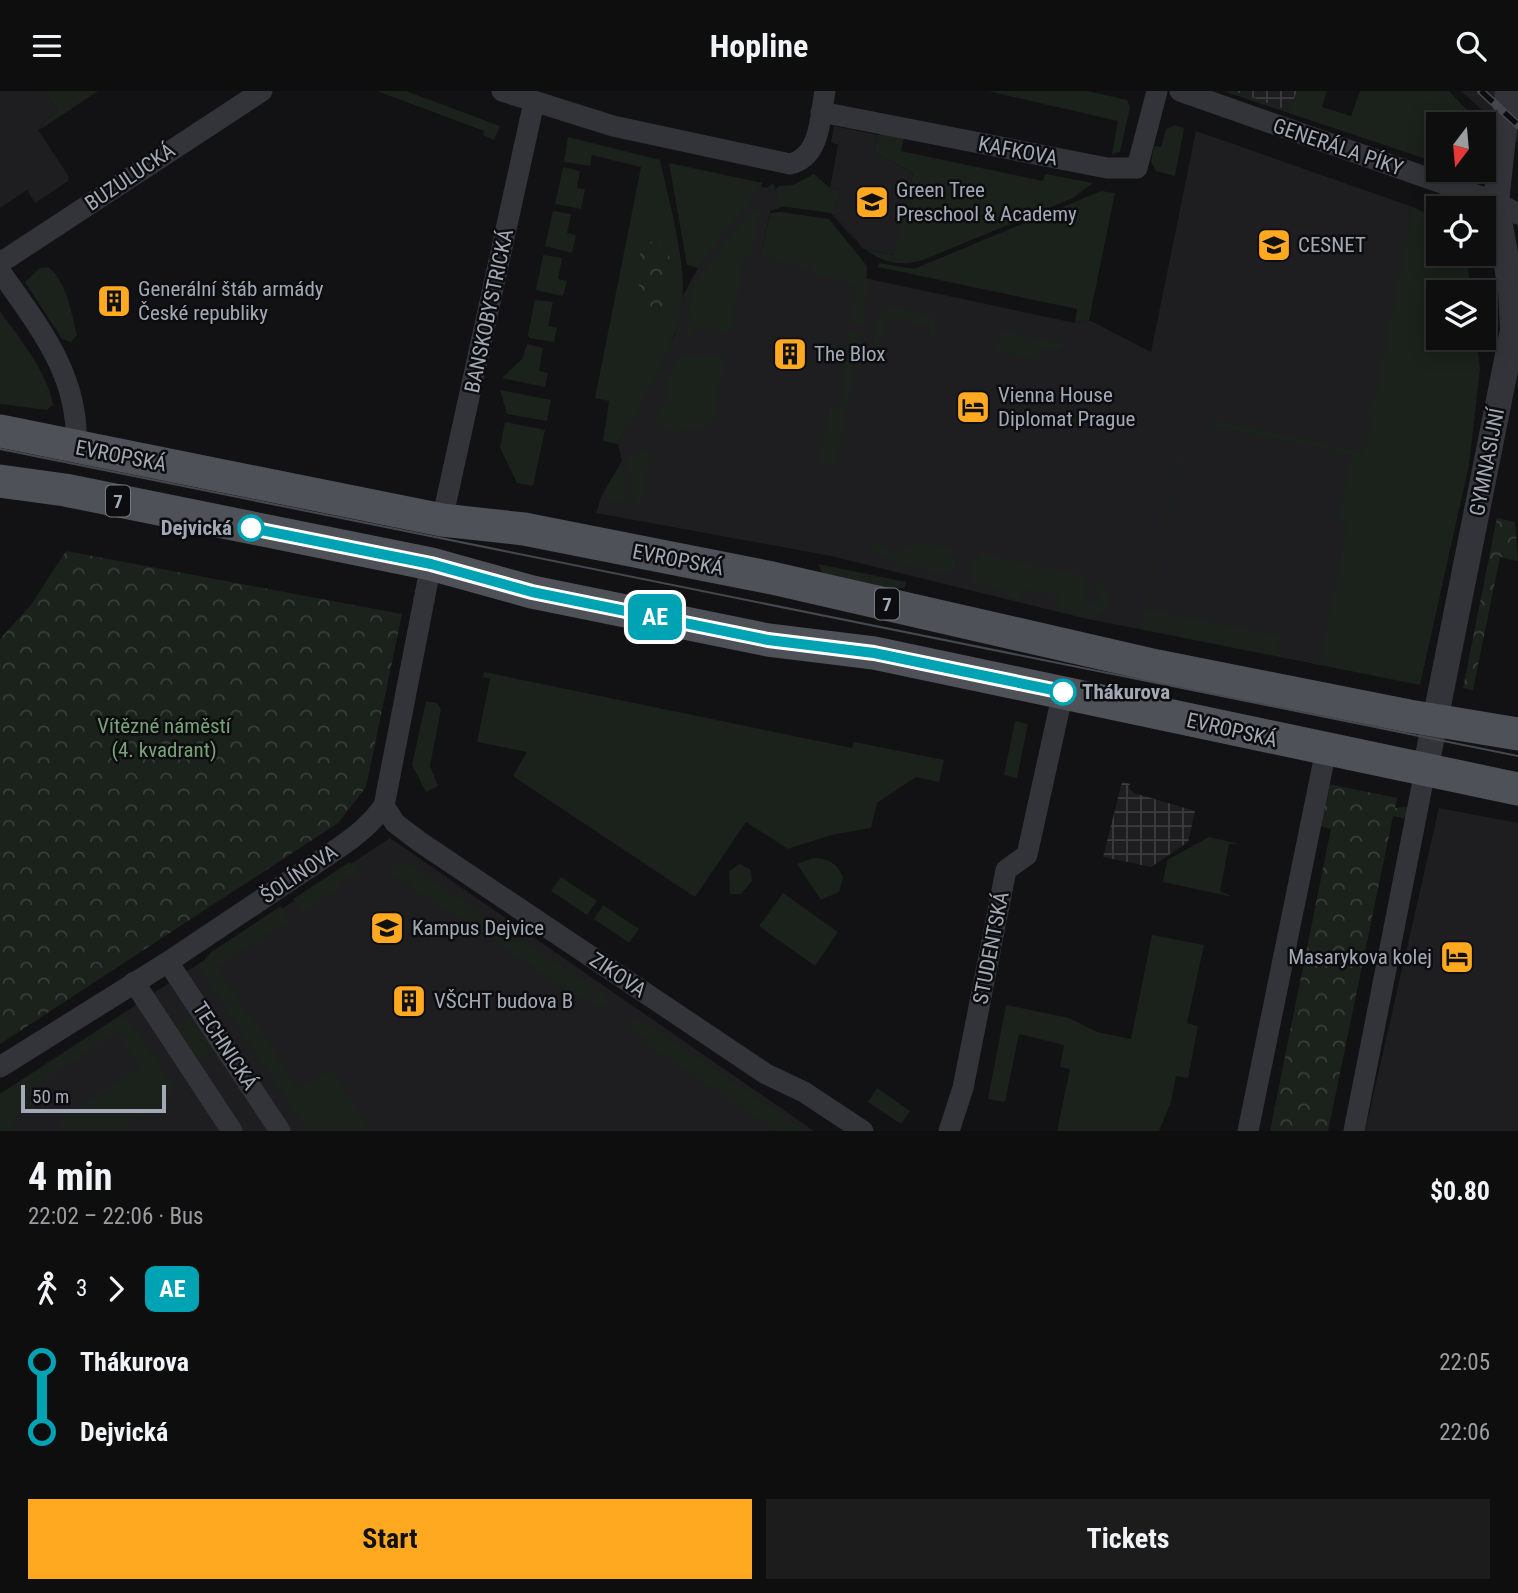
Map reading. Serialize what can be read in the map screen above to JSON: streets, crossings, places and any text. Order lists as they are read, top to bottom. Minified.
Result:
{"streets":{"main road":["EVROPSKÁ","7"],"street":["GENERÁLA PÍKY","KAFKOVA","BUZULUCKÁ","BANSKOBYSTRICKÁ","GYMNASIJNÍ","ŠOLÍNOVA","STUDENTSKÁ","ZIKOVA","TECHNICKÁ"]},"crossings":[["GENERÁLA PÍKY","GYMNASIJNÍ"],["BANSKOBYSTRICKÁ","EVROPSKÁ"],["EVROPSKÁ","GYMNASIJNÍ"],["EVROPSKÁ","STUDENTSKÁ"],["ŠOLÍNOVA","ZIKOVA"],["ŠOLÍNOVA","TECHNICKÁ"]],"parks":["Vítězné náměstí (4. kvadrant)"],"places":{"school or university":["Green Tree Preschool & Academy","CESNET","Kampus Dejvice"],"building":["Generální štáb armády České republiky","The Blox","VŠCHT budova B"],"hotel":["Vienna House Diplomat Prague","Masarykova kolej"],"other":["Dejvická","Thákurova"]},"lines":["bus line AE"],"scale_bar":"50 m","north":"bottom","page":{"header":"Hopline","on_map":"AE","scale":"50 m","heading":["4 min","22:02 – 22:06 · Bus","$0.80"],"legs":["3","AE"],"list":[{"name":"Thákurova","value":"22:05"},{"name":"Dejvická","value":"22:06"}],"buttons":["Start","Tickets"]}}
